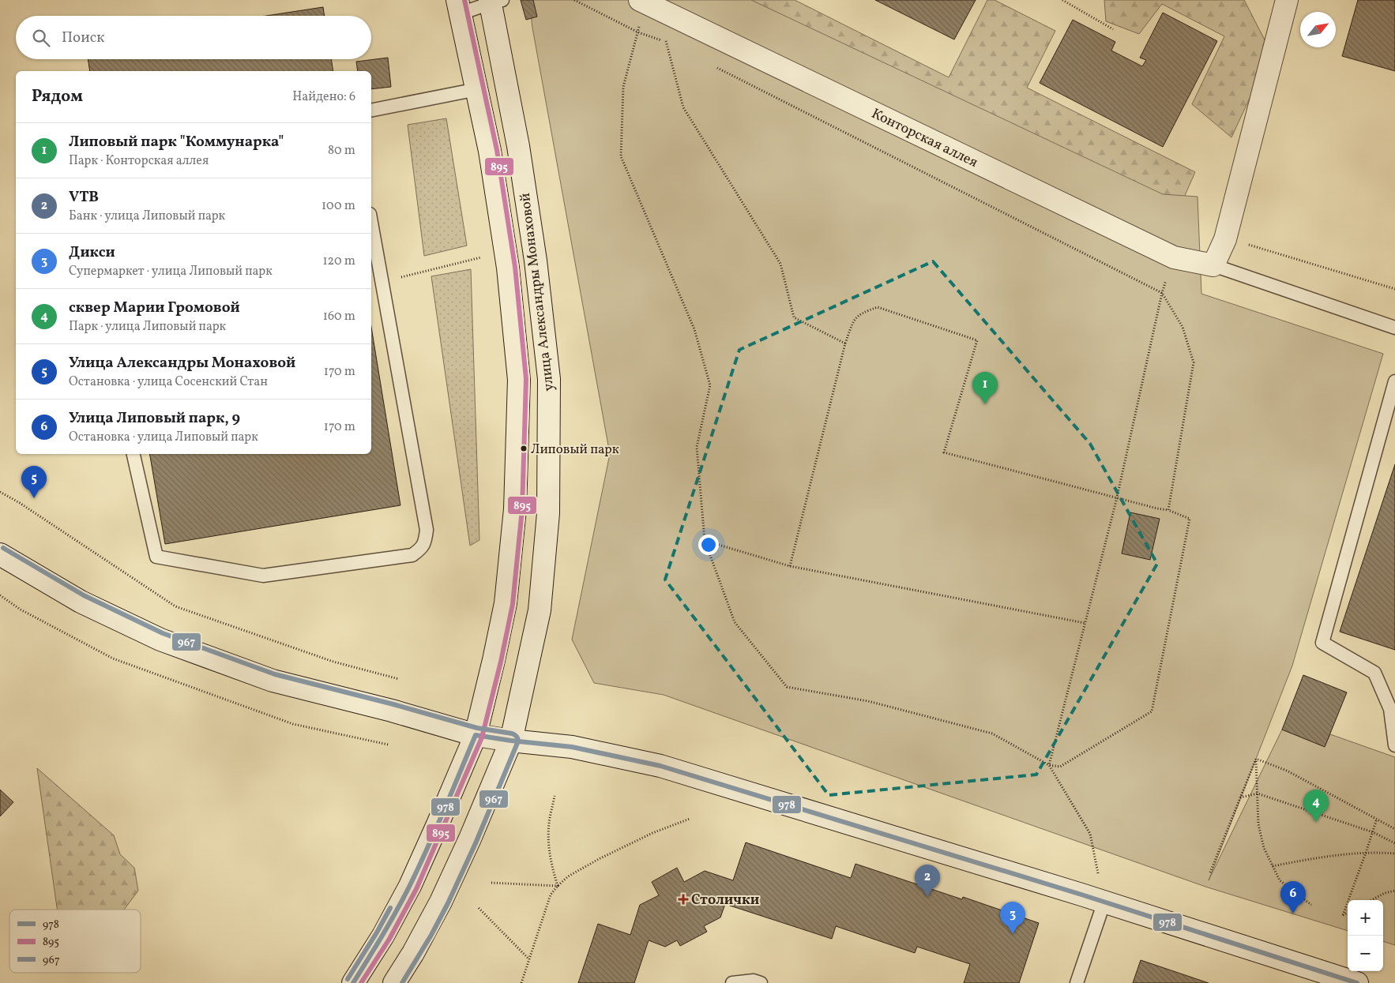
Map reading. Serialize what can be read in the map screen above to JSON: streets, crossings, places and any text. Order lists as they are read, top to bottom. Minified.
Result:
{"streets":{"street":["Конторская аллея","улица Александры Монаховой"]},"places":{"other":["Липовый парк"],"health":["Столички"]},"lines":["transit line 895","transit line 967","transit line 978"],"legend":["978","895","967"],"north":"top right","page":{"search":"Поиск","heading":["Рядом","Найдено: 6"],"list":[{"mark":"1","name":"Липовый парк \"Коммунарка\"","note":"Парк · Конторская аллея","value":"80 m"},{"mark":"2","name":"VTB","note":"Банк · улица Липовый парк","value":"100 m"},{"mark":"3","name":"Дикси","note":"Супермаркет · улица Липовый парк","value":"120 m"},{"mark":"4","name":"сквер Марии Громовой","note":"Парк · улица Липовый парк","value":"160 m"},{"mark":"5","name":"Улица Александры Монаховой","note":"Остановка · улица Сосенский Стан","value":"170 m"},{"mark":"6","name":"Улица Липовый парк, 9","note":"Остановка · улица Липовый парк","value":"170 m"}],"pins":["1","5","4","2","6","3"],"map_buttons":["+","−"]}}
